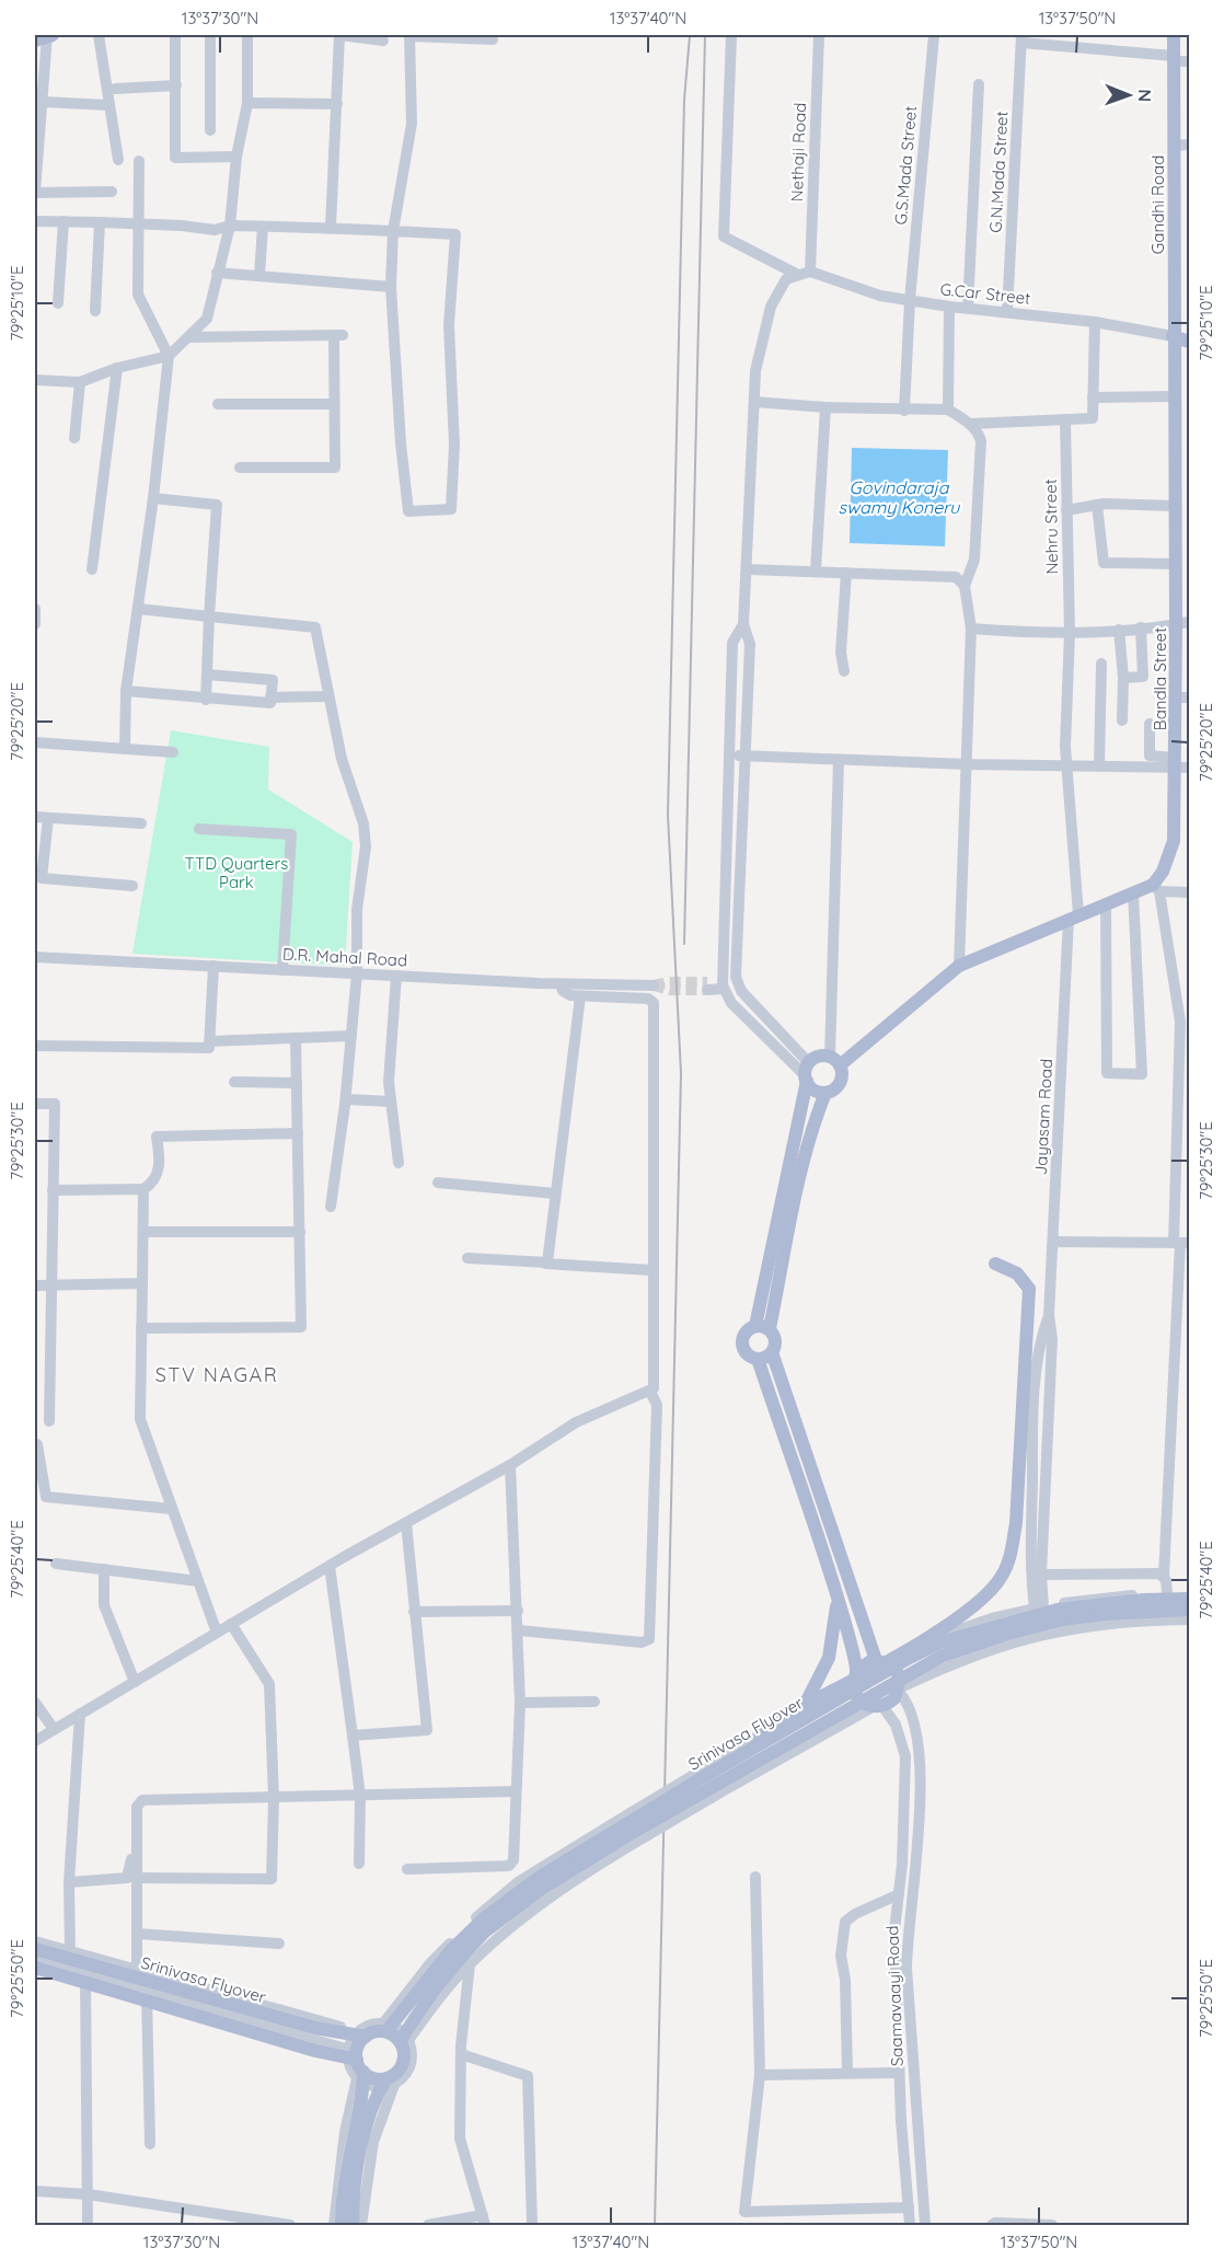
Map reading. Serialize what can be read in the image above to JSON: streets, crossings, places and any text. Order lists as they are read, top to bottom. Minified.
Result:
{"streets":{"main road":["Gandhi Road","Bandla Street","Srinivasa Flyover"],"street":["Nethaji Road","G.S.Mada Street","G.N.Mada Street","G.Car Street","Nehru Street","D.R. Mahal Road","Jayasam Road","Saamavaayi Road"]},"crossings":[["Nethaji Road","G.Car Street"],["G.S.Mada Street","G.Car Street"],["G.N.Mada Street","G.Car Street"],["Gandhi Road","G.Car Street"],["Gandhi Road","Bandla Street"],["G.Car Street","Bandla Street"],["Nehru Street","Jayasam Road"]],"districts":["STV NAGAR"],"water":["Govindaraja swamy Koneru"],"parks":["TTD Quarters Park"],"north":"right","coordinates":["13°37'30\"N","13°37'40\"N","13°37'50\"N","79°25'10\"E","79°25'20\"E","79°25'30\"E","79°25'40\"E","79°25'50\"E"]}
